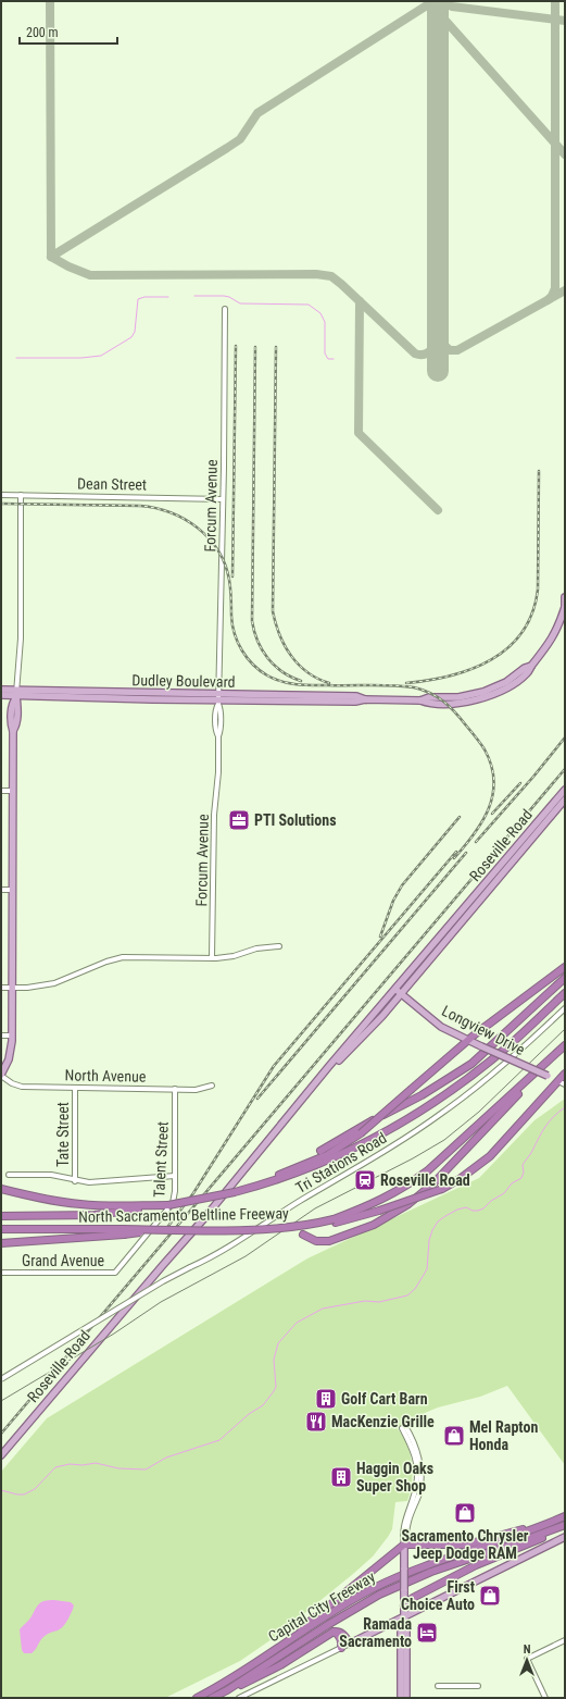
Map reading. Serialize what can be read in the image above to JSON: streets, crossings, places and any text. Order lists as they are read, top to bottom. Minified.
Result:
{"streets":{"highway":["North Sacramento Beltline Freeway","Capital City Freeway"],"main road":["Dudley Boulevard","Roseville Road","Longview Drive"],"street":["Dean Street","Forcum Avenue","North Avenue","Tate Street","Talent Street","Tri Stations Road","Grand Avenue"]},"crossings":[["Dean Street","Forcum Avenue"],["Forcum Avenue","Dudley Boulevard"],["Roseville Road","Longview Drive"],["North Avenue","Tate Street"],["North Avenue","Talent Street"],["Talent Street","Grand Avenue"]],"places":{"office":["PTI Solutions"],"station":["Roseville Road"],"building":["Golf Cart Barn","Haggin Oaks Super Shop"],"restaurant":["MacKenzie Grille"],"shop":["Mel Rapton Honda","Sacramento Chrysler Jeep Dodge RAM","First Choice Auto"],"hotel":["Ramada Sacramento"]},"scale_bar":"200 m","north":"top"}
